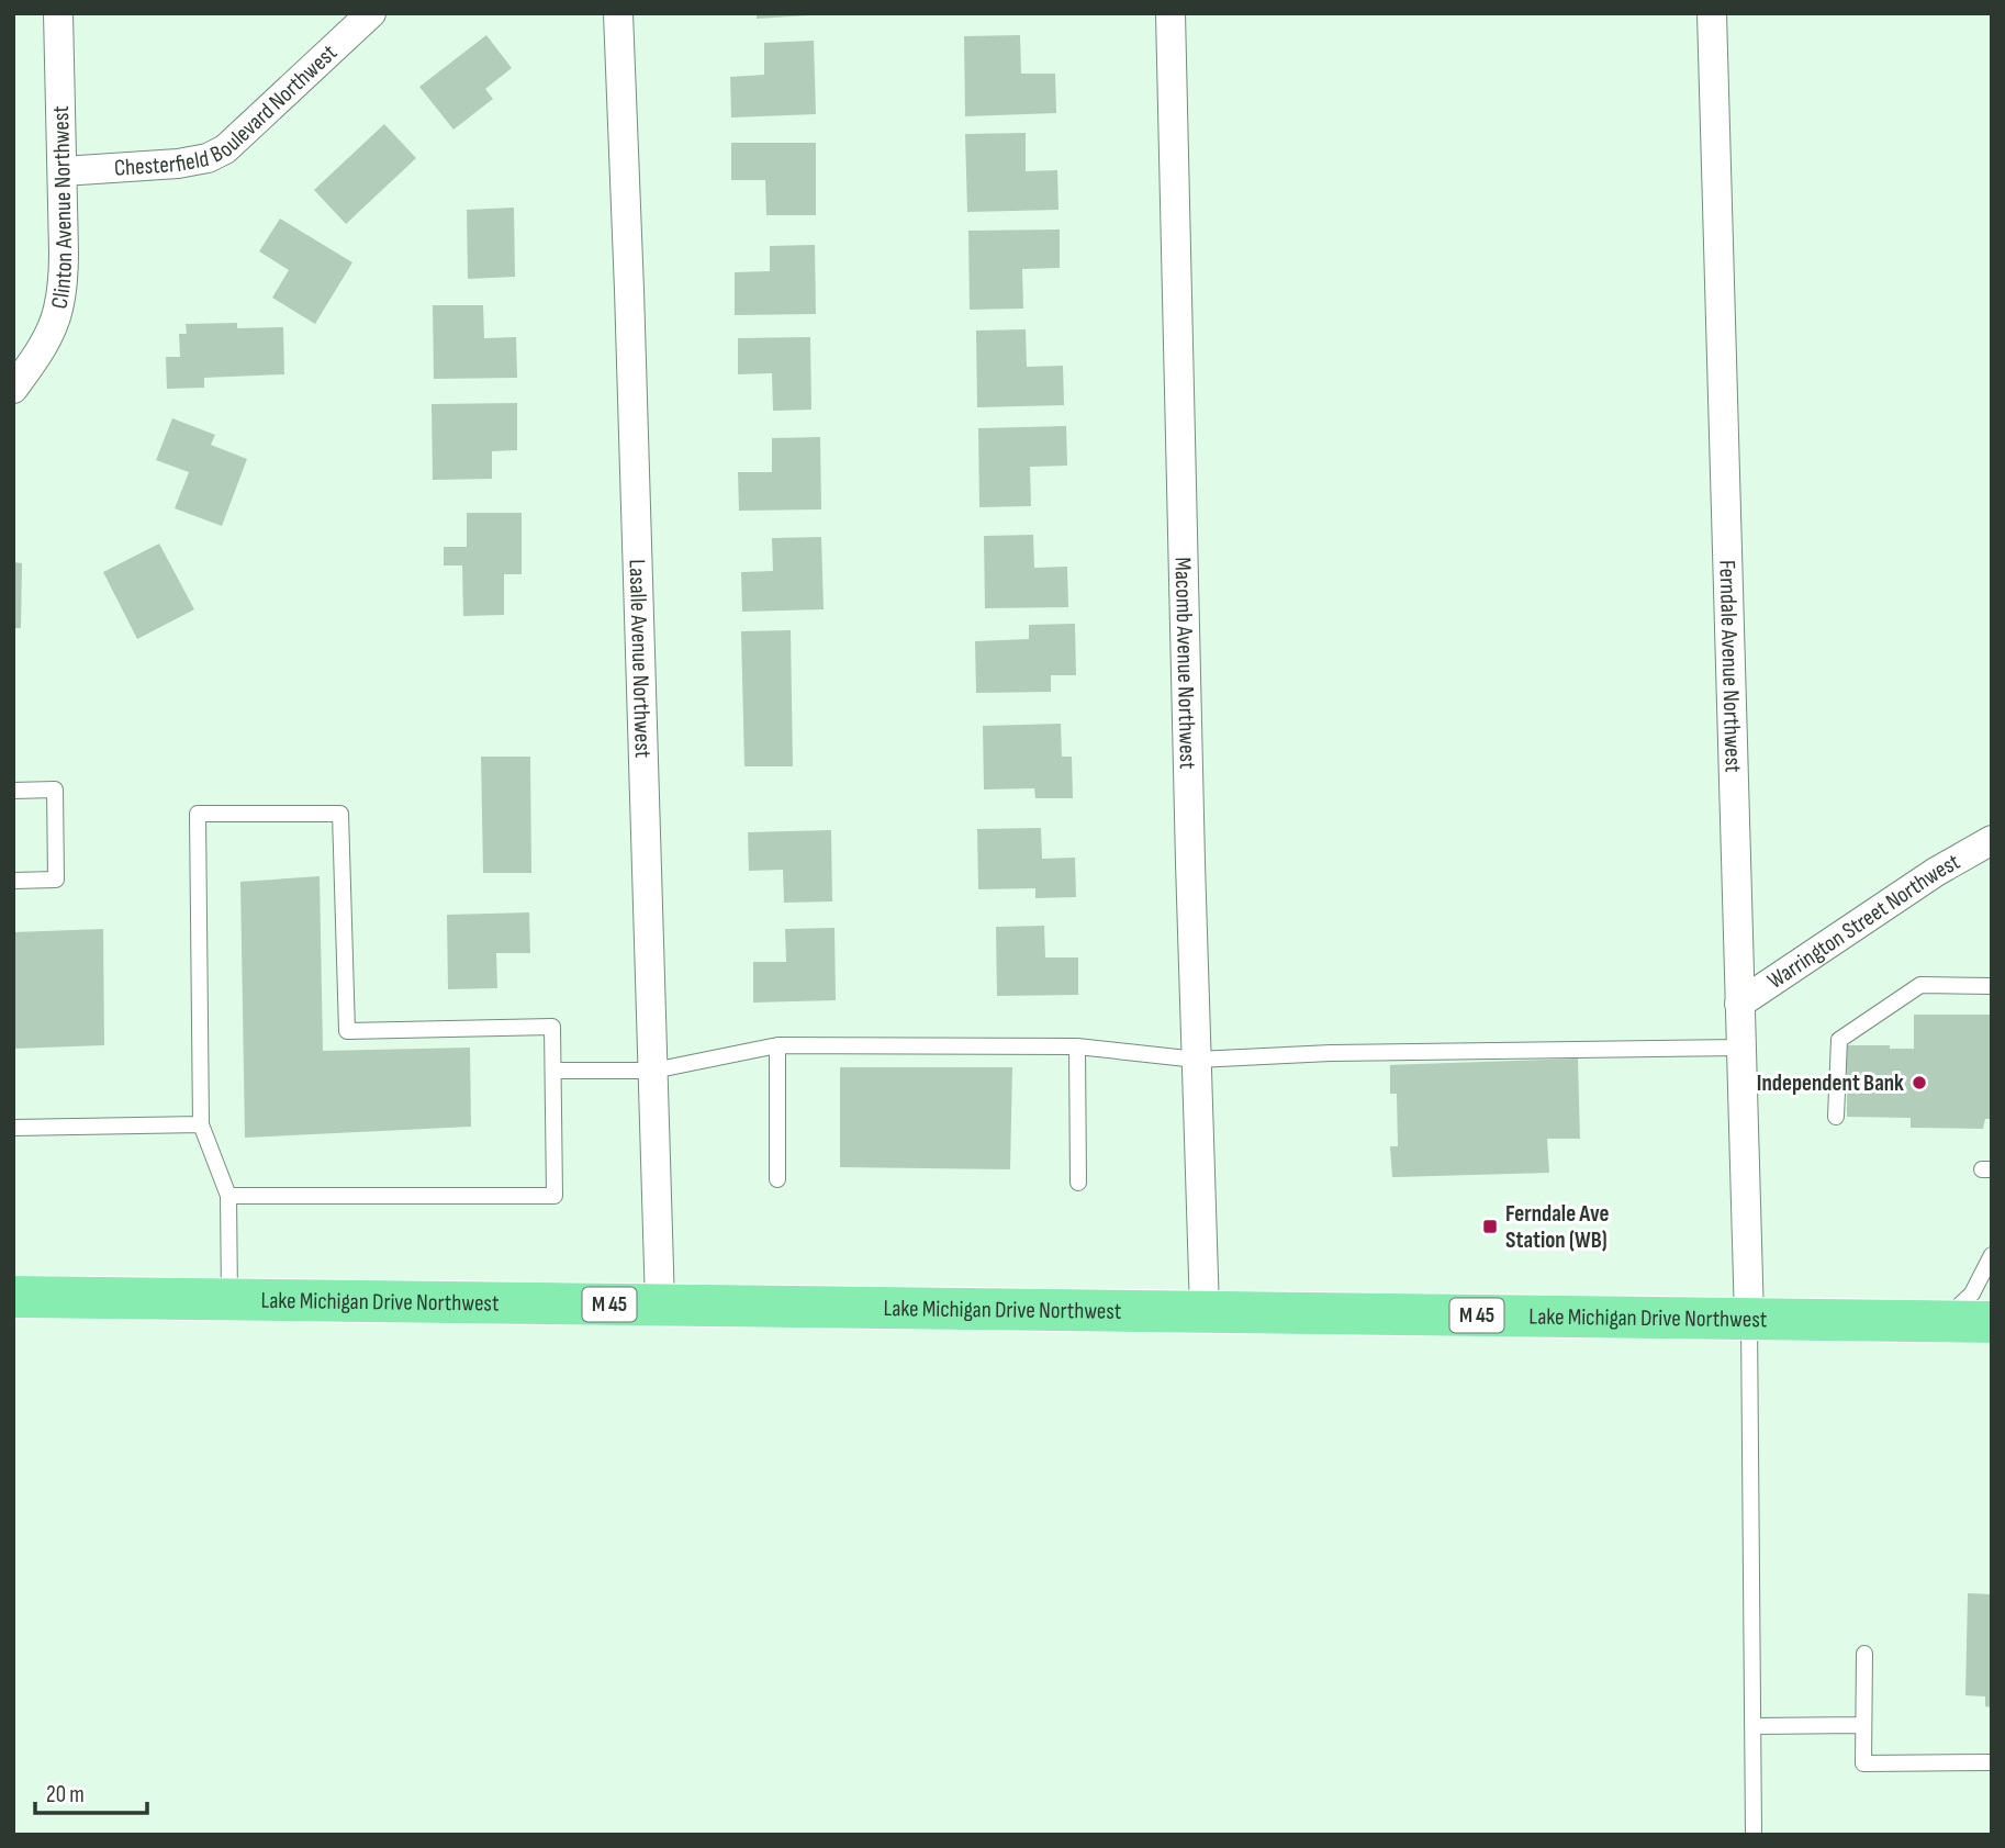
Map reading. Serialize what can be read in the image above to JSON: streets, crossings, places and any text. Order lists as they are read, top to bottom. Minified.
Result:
{"streets":{"highway":["Lake Michigan Drive Northwest","M 45"],"street":["Chesterfield Boulevard Northwest","Clinton Avenue Northwest","Lasalle Avenue Northwest","Macomb Avenue Northwest","Ferndale Avenue Northwest","Warrington Street Northwest"]},"crossings":[["Chesterfield Boulevard Northwest","Clinton Avenue Northwest"],["Lasalle Avenue Northwest","Lake Michigan Drive Northwest"],["Macomb Avenue Northwest","Lake Michigan Drive Northwest"],["Ferndale Avenue Northwest","Warrington Street Northwest"],["Ferndale Avenue Northwest","Lake Michigan Drive Northwest"]],"places":{"other":["Independent Bank"],"transit":["Ferndale Ave Station (WB)"]},"scale_bar":"20 m"}
